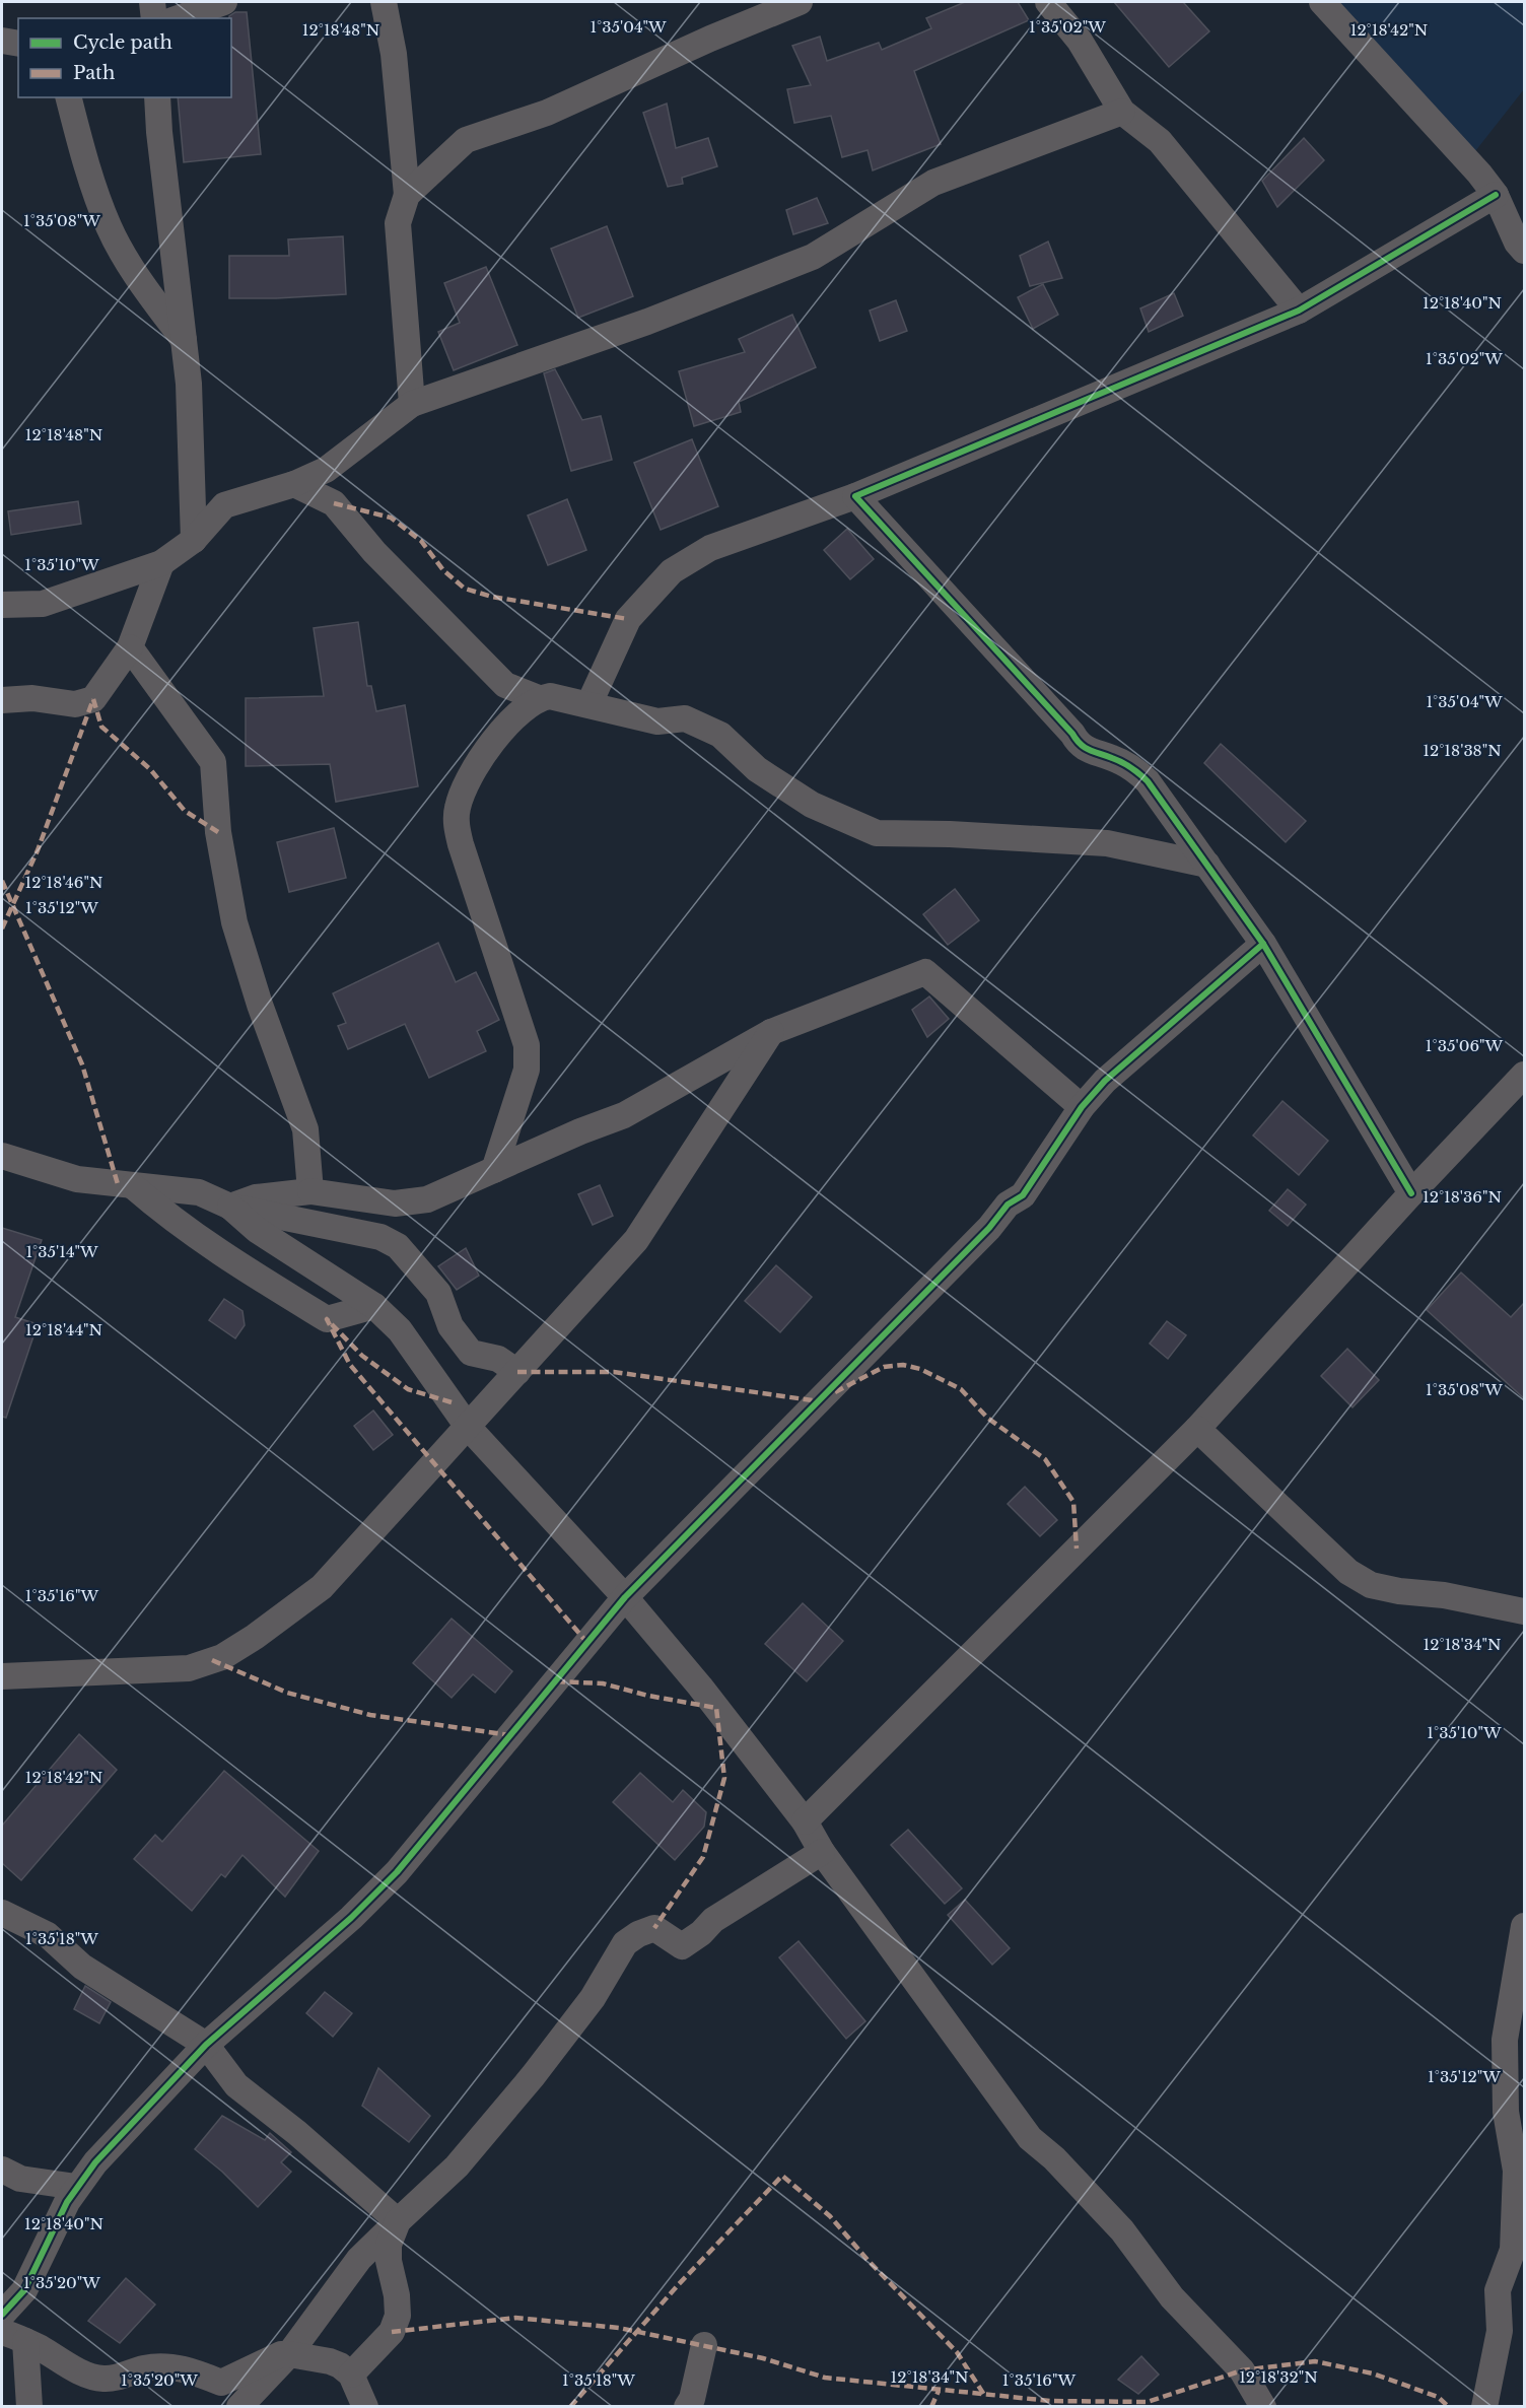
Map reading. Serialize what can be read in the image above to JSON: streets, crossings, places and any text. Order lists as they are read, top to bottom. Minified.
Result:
{"legend":["Cycle path","Path"],"coordinates":["1°35'04\"W","1°35'02\"W","12°18'48\"N","12°18'42\"N","1°35'08\"W","12°18'40\"N","1°35'10\"W","12°18'38\"N","12°18'46\"N","1°35'12\"W","1°35'06\"W","12°18'36\"N","1°35'14\"W","12°18'44\"N","1°35'16\"W","12°18'34\"N","1°35'18\"W","1°35'20\"W","12°18'32\"N"]}
